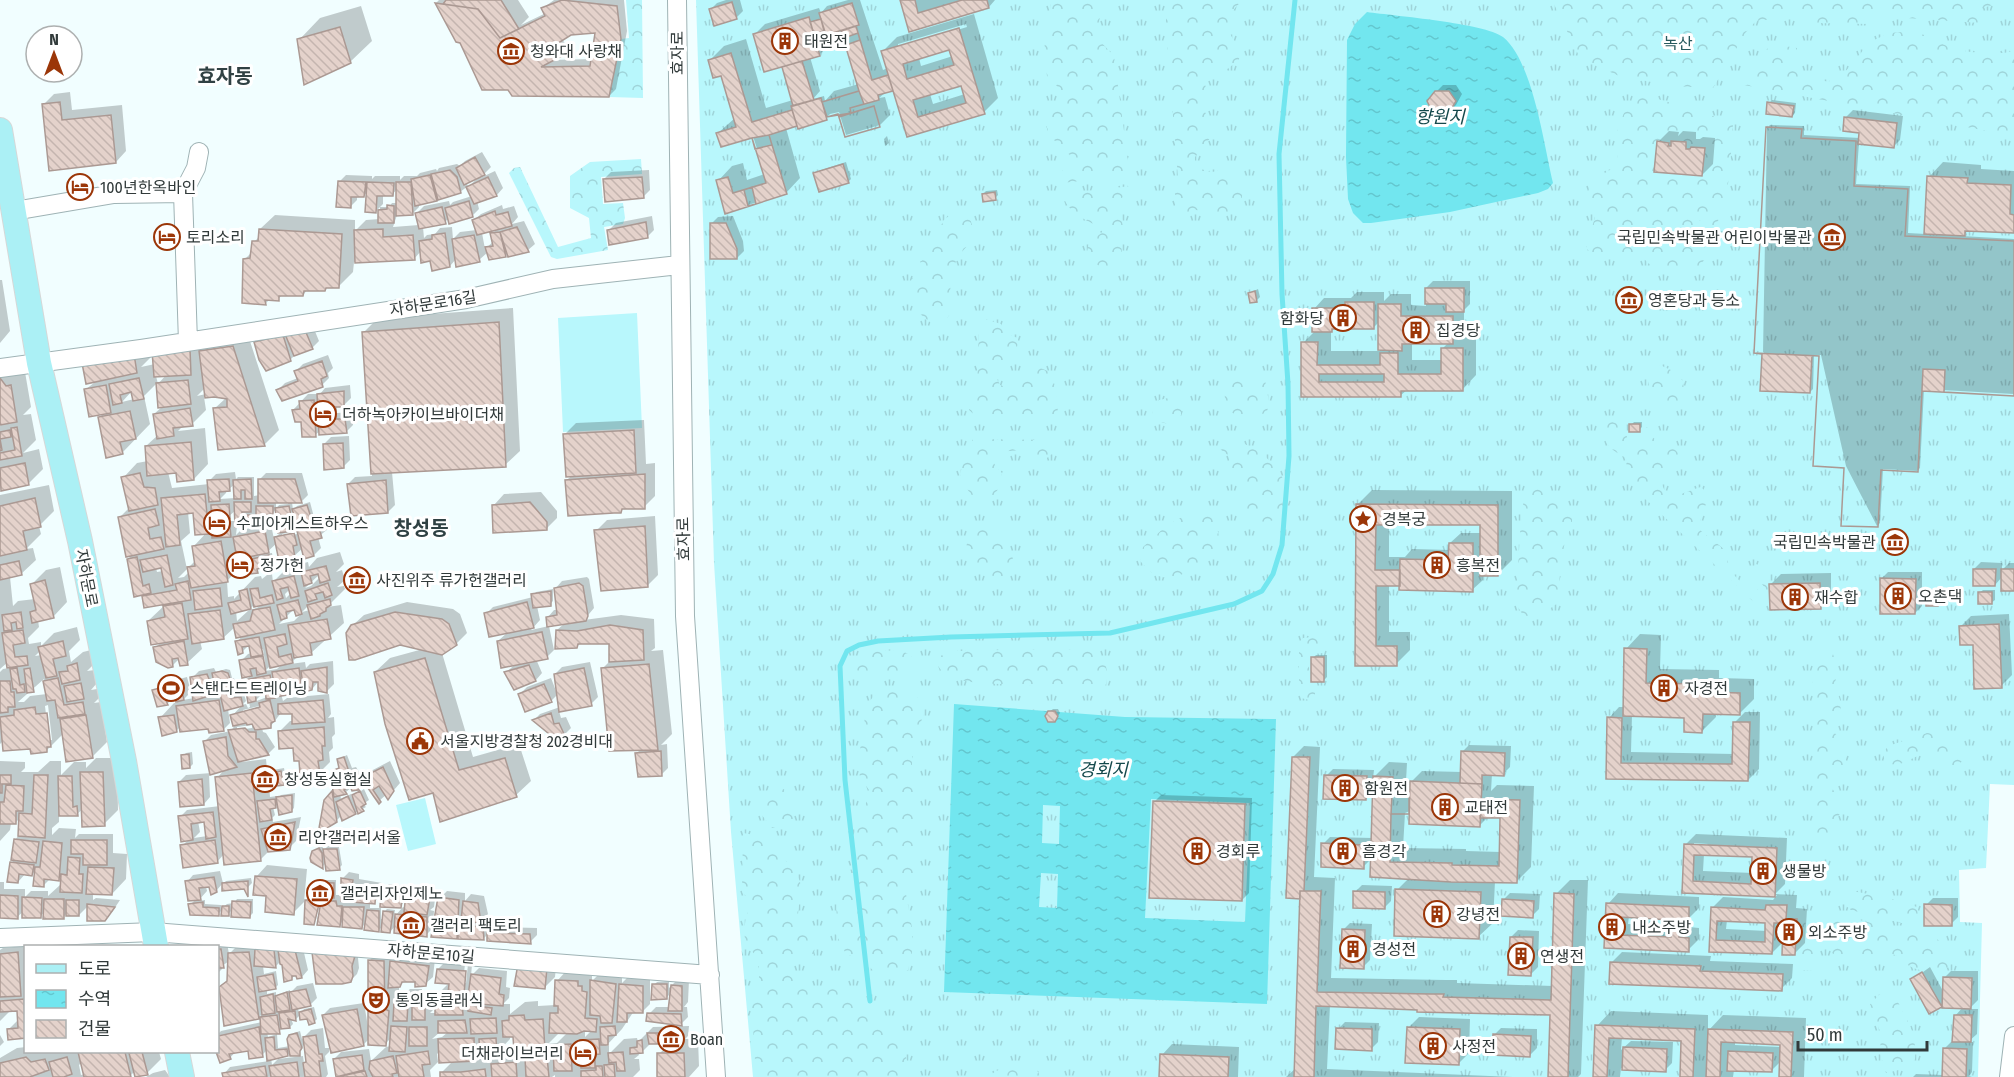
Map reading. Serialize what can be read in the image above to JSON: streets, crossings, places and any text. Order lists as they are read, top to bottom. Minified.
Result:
{"streets":{"main road":["자하문로"],"street":["효자로","자하문로16길","자하문로10길"]},"crossings":[["효자로","자하문로16길"],["효자로","자하문로10길"],["자하문로16길","자하문로"],["자하문로","자하문로10길"]],"districts":["효자동","창성동"],"water":["향원지","경회지"],"parks":["녹산"],"places":{"building":["태원전","함화당","집경당","흥복전","오촌댁","재수합","자경전","함원전","교태전","경회루","흠경각","생물방","강녕전","내소주방","외소주방","경성전","연생전","사정전"],"museum":["청와대 사랑채","국립민속박물관 어린이박물관","영혼당과 등소","국립민속박물관","사진위주 류가헌갤러리","창성동실험실","리안갤러리서울","갤러리자인제노","갤러리 팩토리","Boan"],"hotel":["100년한옥바인","토리소리","더하녹아카이브바이더채","수피아게스트하우스","정가헌","더채라이브러리"],"place":["경복궁"],"sports":["스탠다드트레이닝"],"public building":["서울지방경찰청 202경비대"],"theatre":["통의동클래식"]},"legend":["도로","수역","건물"],"scale_bar":"50 m","north":"top"}
